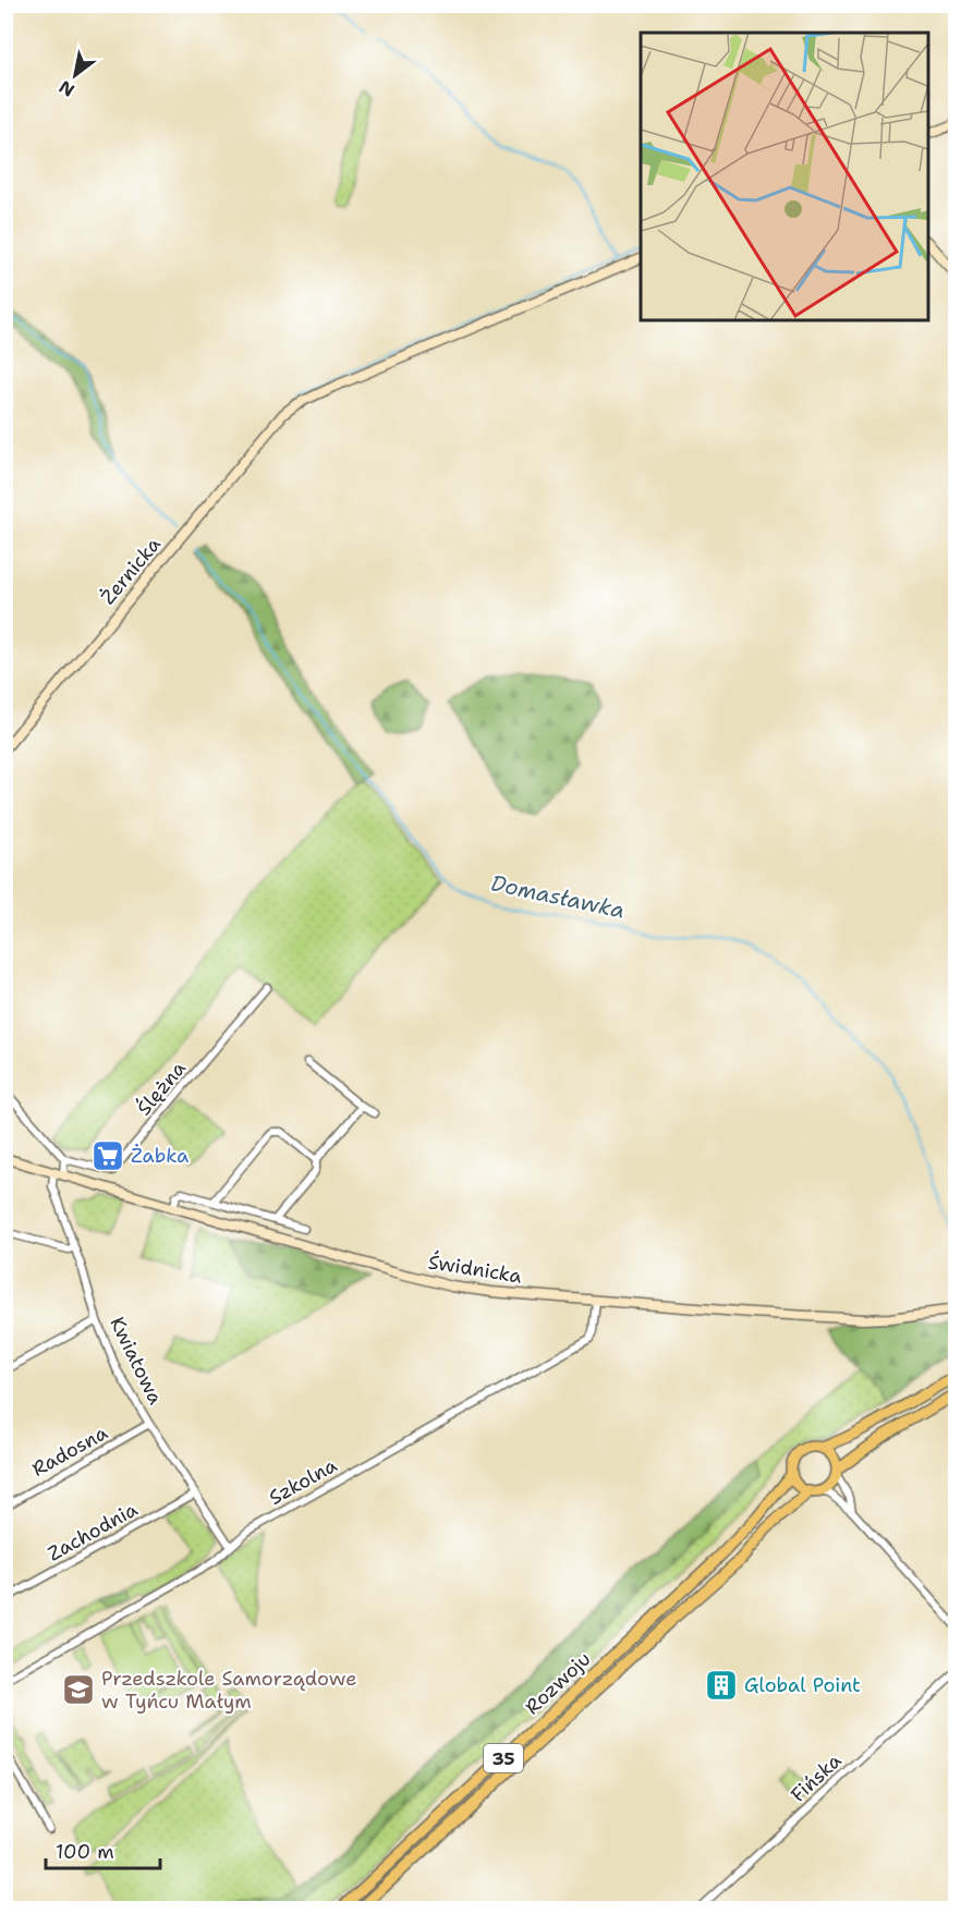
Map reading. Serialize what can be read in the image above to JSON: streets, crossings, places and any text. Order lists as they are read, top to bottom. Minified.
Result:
{"streets":{"main road":["Rozwoju","35"],"street":["Żernicka","Ślężna","Świdnicka","Kwiatowa","Radosna","Szkolna","Zachodnia","Fińska"]},"crossings":[["Ślężna","Kwiatowa"],["Świdnicka","Kwiatowa"],["Świdnicka","Szkolna"],["Kwiatowa","Radosna"],["Kwiatowa","Szkolna"],["Kwiatowa","Zachodnia"],["Rozwoju","35"]],"water":["Domasławka"],"places":{"supermarket":["Żabka"],"building":["Global Point"],"school or university":["Przedszkole Samorządowe w Tyńcu Małym"]},"scale_bar":"100 m","north":"bottom left"}
